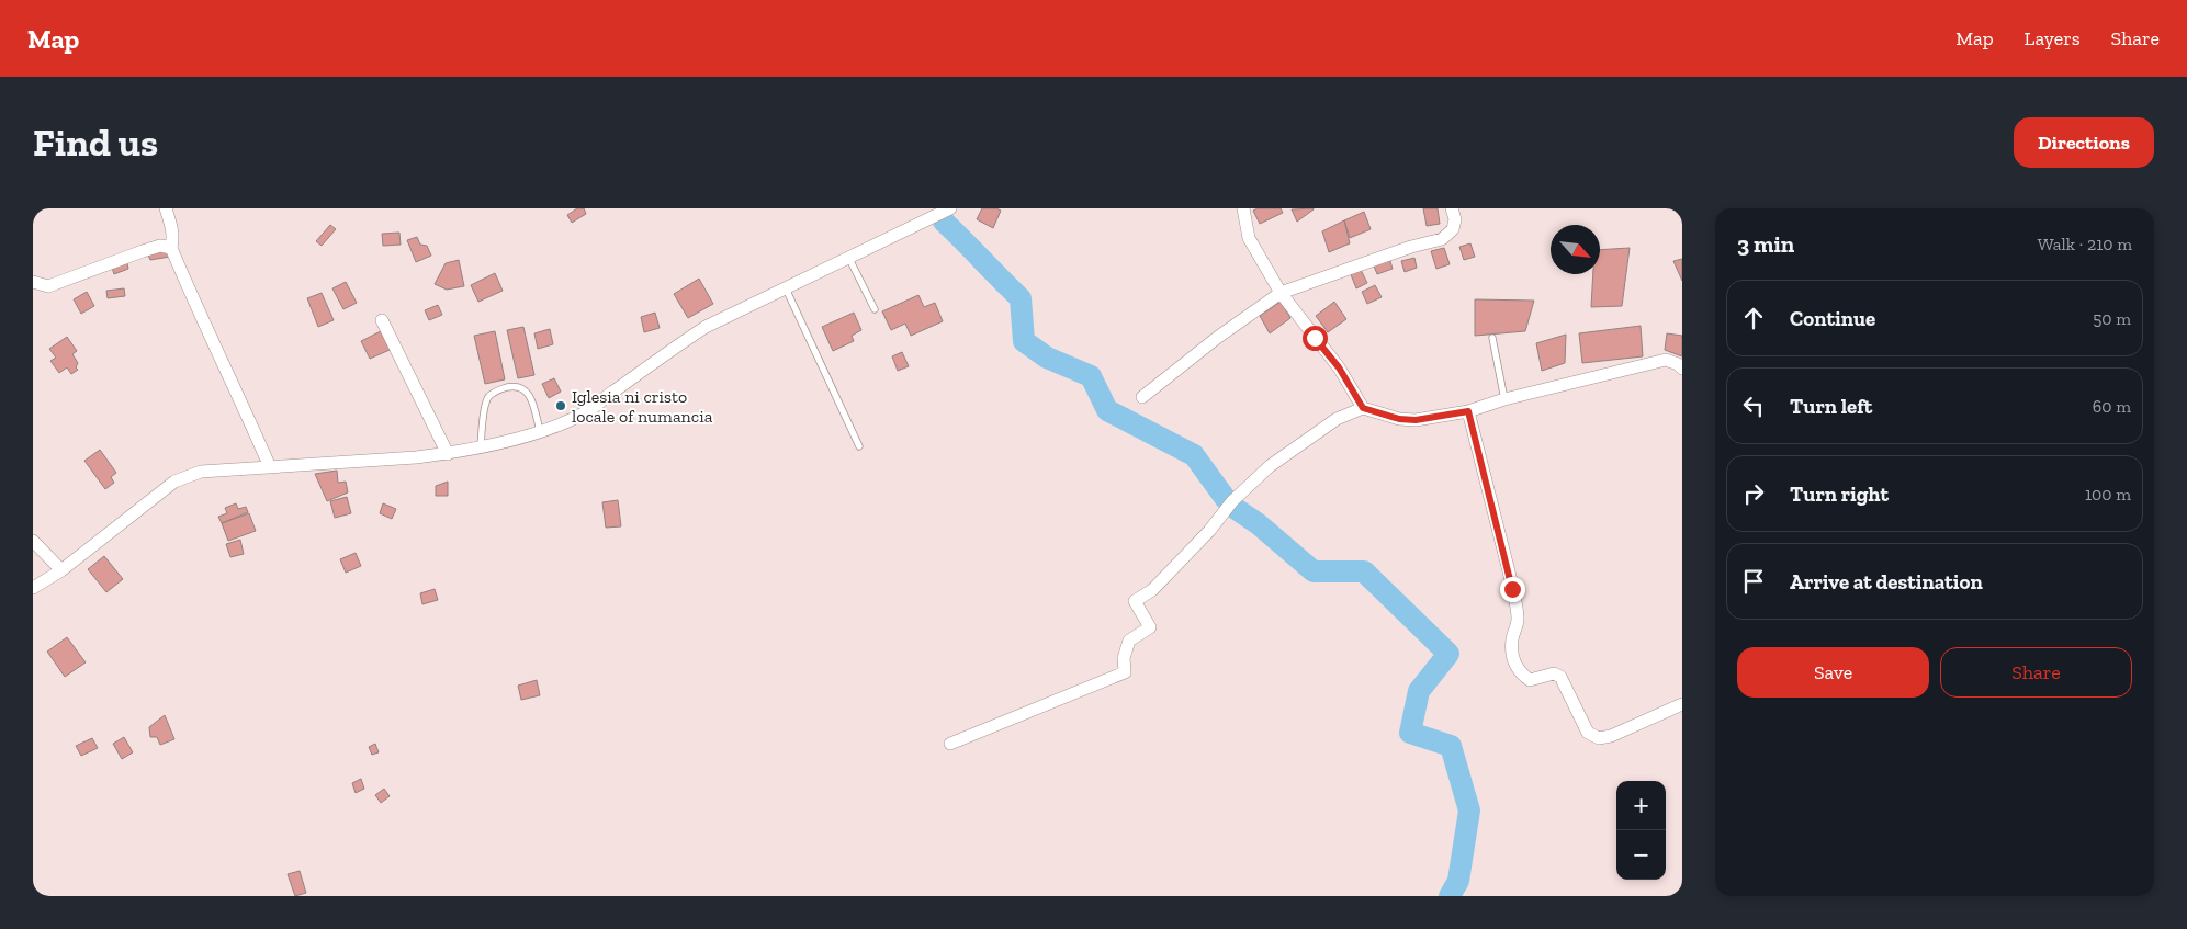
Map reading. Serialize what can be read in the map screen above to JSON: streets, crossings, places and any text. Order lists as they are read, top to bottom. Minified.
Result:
{"places":["Iglesia ni cristo locale of numancia"],"north":"bottom right","page":{"header":"Map","nav":["Map","Layers","Share"],"buttons":["Directions",["Save","Share"]],"title":"Find us","heading":["3 min","Walk · 210 m"],"list":[["Continue","50 m"],["Turn left","60 m"],["Turn right","100 m"],"Arrive at destination"],"map_buttons":["+","−"]}}
